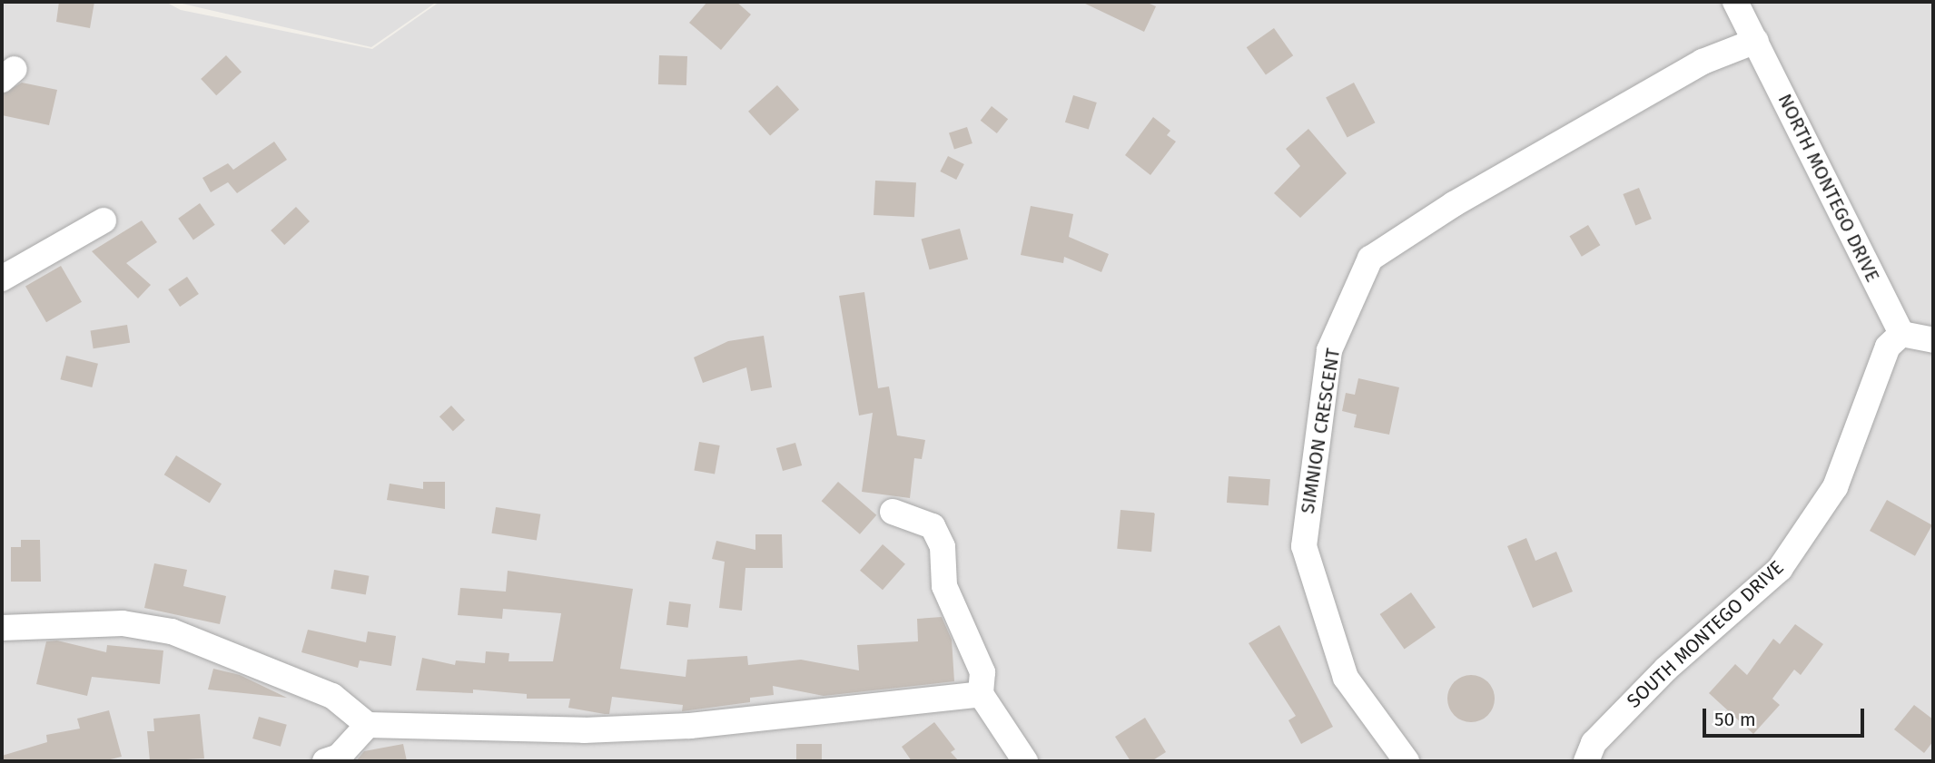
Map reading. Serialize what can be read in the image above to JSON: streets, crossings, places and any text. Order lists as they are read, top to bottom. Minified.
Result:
{"streets":{"street":["NORTH MONTEGO DRIVE","SIMNION CRESCENT","SOUTH MONTEGO DRIVE"]},"crossings":[["NORTH MONTEGO DRIVE","SIMNION CRESCENT"],["NORTH MONTEGO DRIVE","SOUTH MONTEGO DRIVE"]],"scale_bar":"50 m"}
